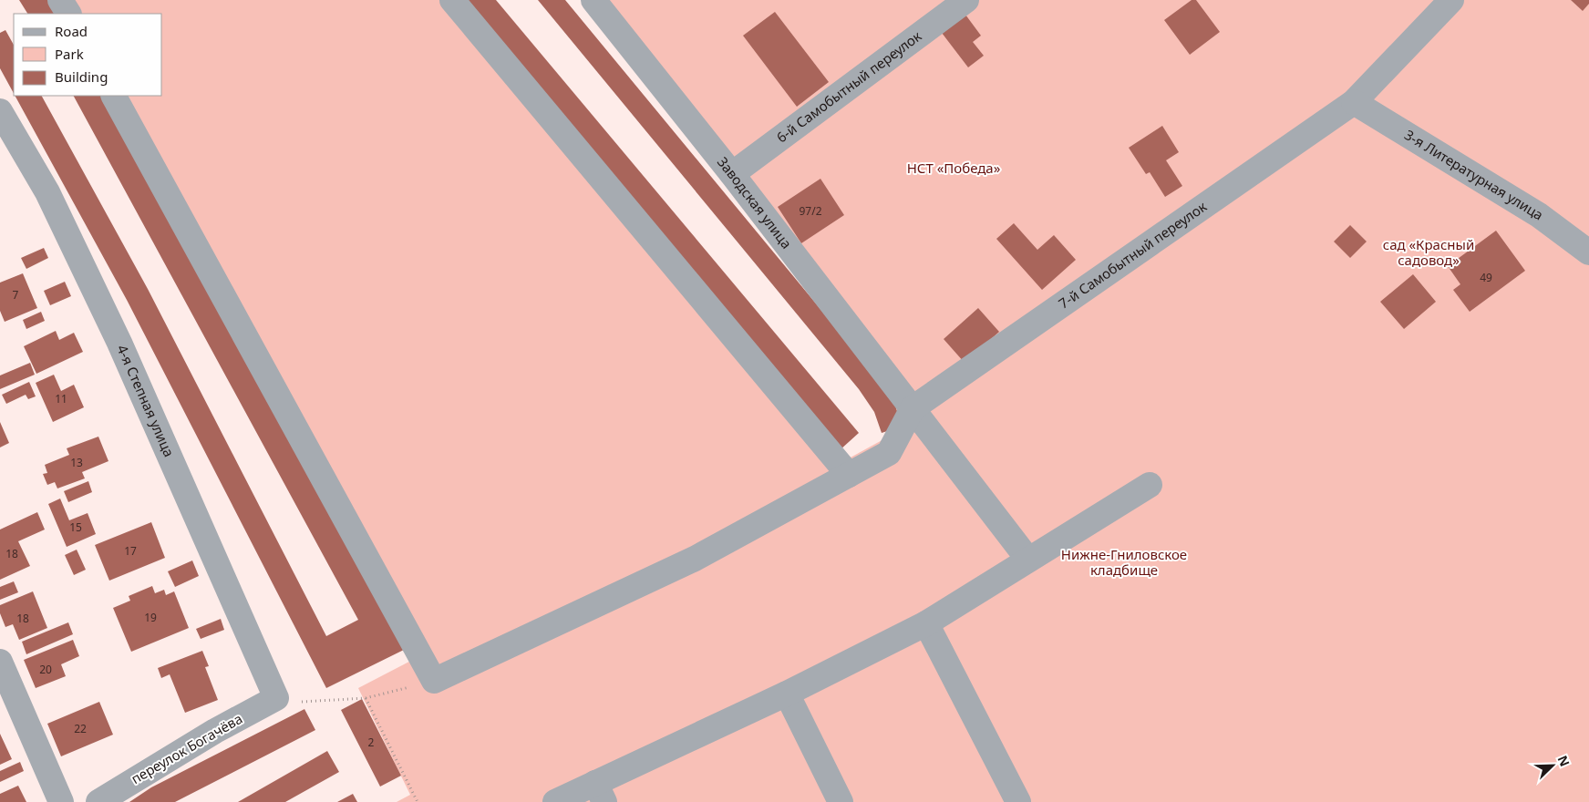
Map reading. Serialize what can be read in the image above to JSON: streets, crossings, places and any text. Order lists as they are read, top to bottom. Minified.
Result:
{"streets":{"street":["6-й Самобытный переулок","3-я Литературная улица","Заводская улица","7-й Самобытный переулок","4-я Степная улица","переулок Богачёва"]},"crossings":[["6-й Самобытный переулок","Заводская улица"],["3-я Литературная улица","7-й Самобытный переулок"],["Заводская улица","7-й Самобытный переулок"],["4-я Степная улица","переулок Богачёва"]],"parks":["НСТ «Победа»","сад «Красный садовод»","Нижне-Гниловское кладбище"],"house_numbers":["97/2","49","7","11","13","15","17","18","19","18","20","22","2"],"legend":["Road","Park","Building"],"north":"top right"}
